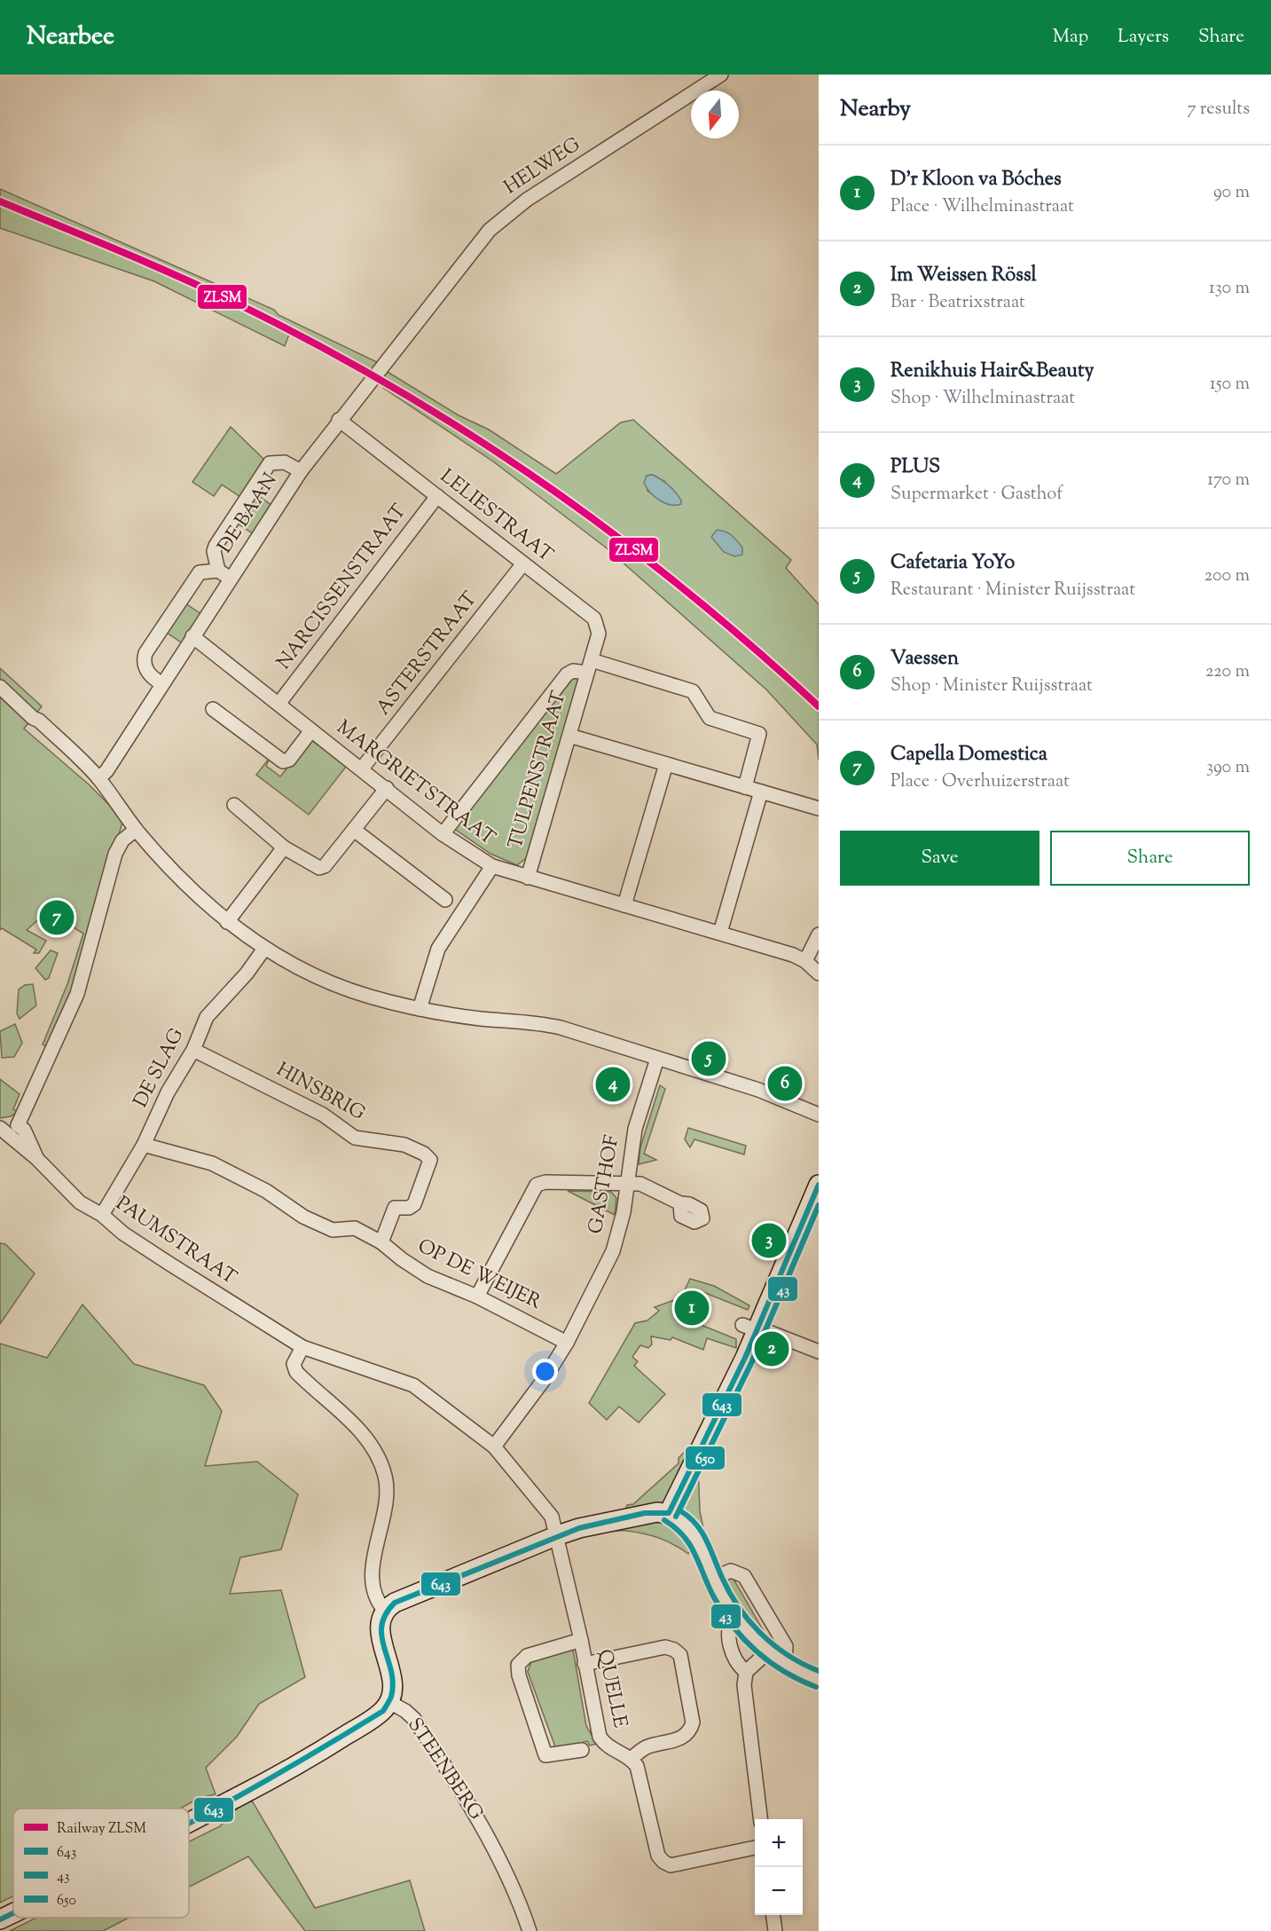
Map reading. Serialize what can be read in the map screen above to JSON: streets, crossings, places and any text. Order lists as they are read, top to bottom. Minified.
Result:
{"streets":{"street":["HELWEG","DE BAAN","LELIESTRAAT","NARCISSENSTRAAT","ASTERSTRAAT","TULPENSTRAAT","MARGRIETSTRAAT","DE SLAG","HINSBRIG","GASTHOF","PAUMSTRAAT","OP DE WEIJER","QUELLE","STEENBERG"]},"crossings":[["HELWEG","DE BAAN"],["DE BAAN","LELIESTRAAT"],["DE BAAN","MARGRIETSTRAAT"],["LELIESTRAAT","NARCISSENSTRAAT"],["LELIESTRAAT","ASTERSTRAAT"],["LELIESTRAAT","TULPENSTRAAT"],["NARCISSENSTRAAT","MARGRIETSTRAAT"],["ASTERSTRAAT","MARGRIETSTRAAT"],["TULPENSTRAAT","MARGRIETSTRAAT"],["DE SLAG","HINSBRIG"],["DE SLAG","PAUMSTRAAT"],["DE SLAG","OP DE WEIJER"],["HINSBRIG","OP DE WEIJER"],["GASTHOF","PAUMSTRAAT"],["GASTHOF","OP DE WEIJER"],["GASTHOF","QUELLE"],["PAUMSTRAAT","QUELLE"]],"lines":["rail line ZLSM","transit line 643","transit line 43","transit line 650"],"legend":["Railway ZLSM","643","43","650"],"north":"bottom","page":{"header":"Nearbee","nav":["Map","Layers","Share"],"heading":["Nearby","7 results"],"list":[{"mark":"1","name":"D'r Kloon va Bóches","note":"Place · Wilhelminastraat","value":"90 m"},{"mark":"2","name":"Im Weissen Rössl","note":"Bar · Beatrixstraat","value":"130 m"},{"mark":"3","name":"Renikhuis Hair&Beauty","note":"Shop · Wilhelminastraat","value":"150 m"},{"mark":"4","name":"PLUS","note":"Supermarket · Gasthof","value":"170 m"},{"mark":"5","name":"Cafetaria YoYo","note":"Restaurant · Minister Ruijsstraat","value":"200 m"},{"mark":"6","name":"Vaessen","note":"Shop · Minister Ruijsstraat","value":"220 m"},{"mark":"7","name":"Capella Domestica","note":"Place · Overhuizerstraat","value":"390 m"}],"buttons":["Save","Share"],"pins":["7","5","6","4","3","1","2"],"map_buttons":["+","−"]}}
